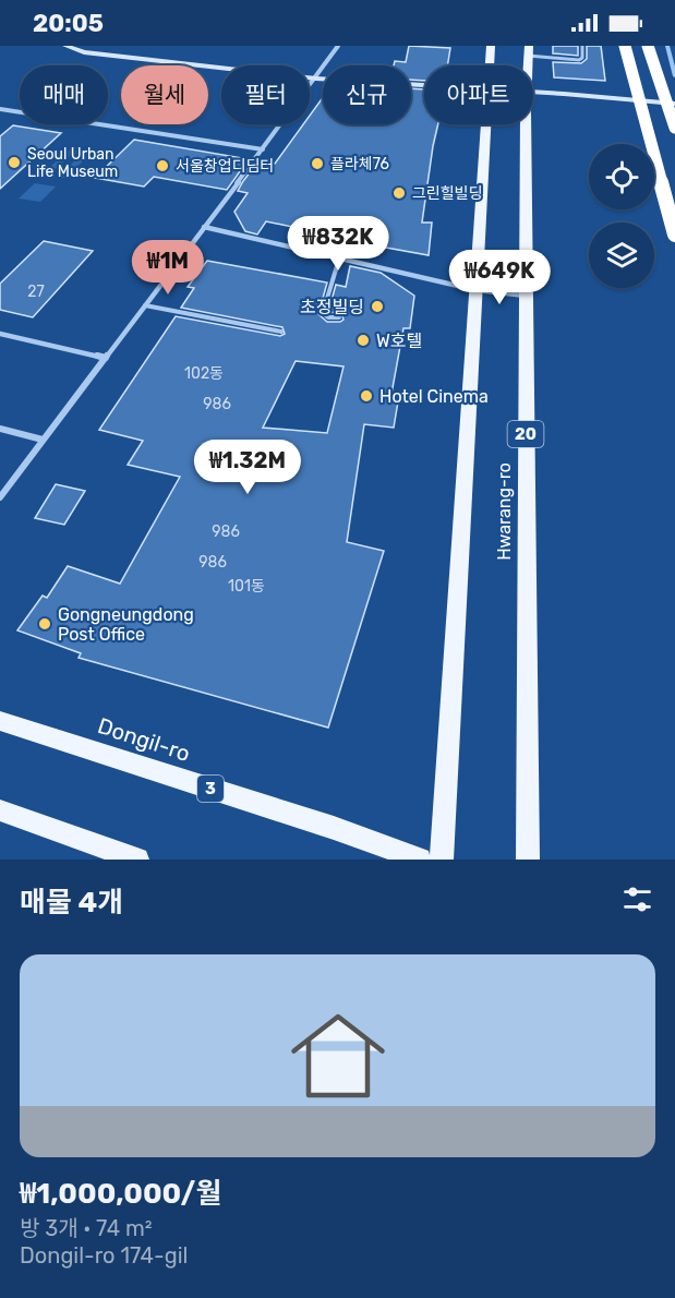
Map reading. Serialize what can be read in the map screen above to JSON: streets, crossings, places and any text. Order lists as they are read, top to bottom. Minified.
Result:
{"streets":{"main road":["20","Hwarang-ro","Dongil-ro","3"]},"places":["Seoul Urban Life Museum","플라체76","서울창업디딤터","그린힐빌딩","초정빌딩","W호텔","Hotel Cinema","Gongneungdong Post Office"],"house_numbers":["27","102동","986","986","986","101동"],"page":{"status":"20:05","chip":["매매","월세","필터","신규","아파트"],"price":["₩832K","₩1M","₩649K","₩1.32M"],"heading":"매물 4개","list":[{"name":"₩1,000,000/월","note":"방 3개 · 74 m² · Dongil-ro 174-gil"}]}}
